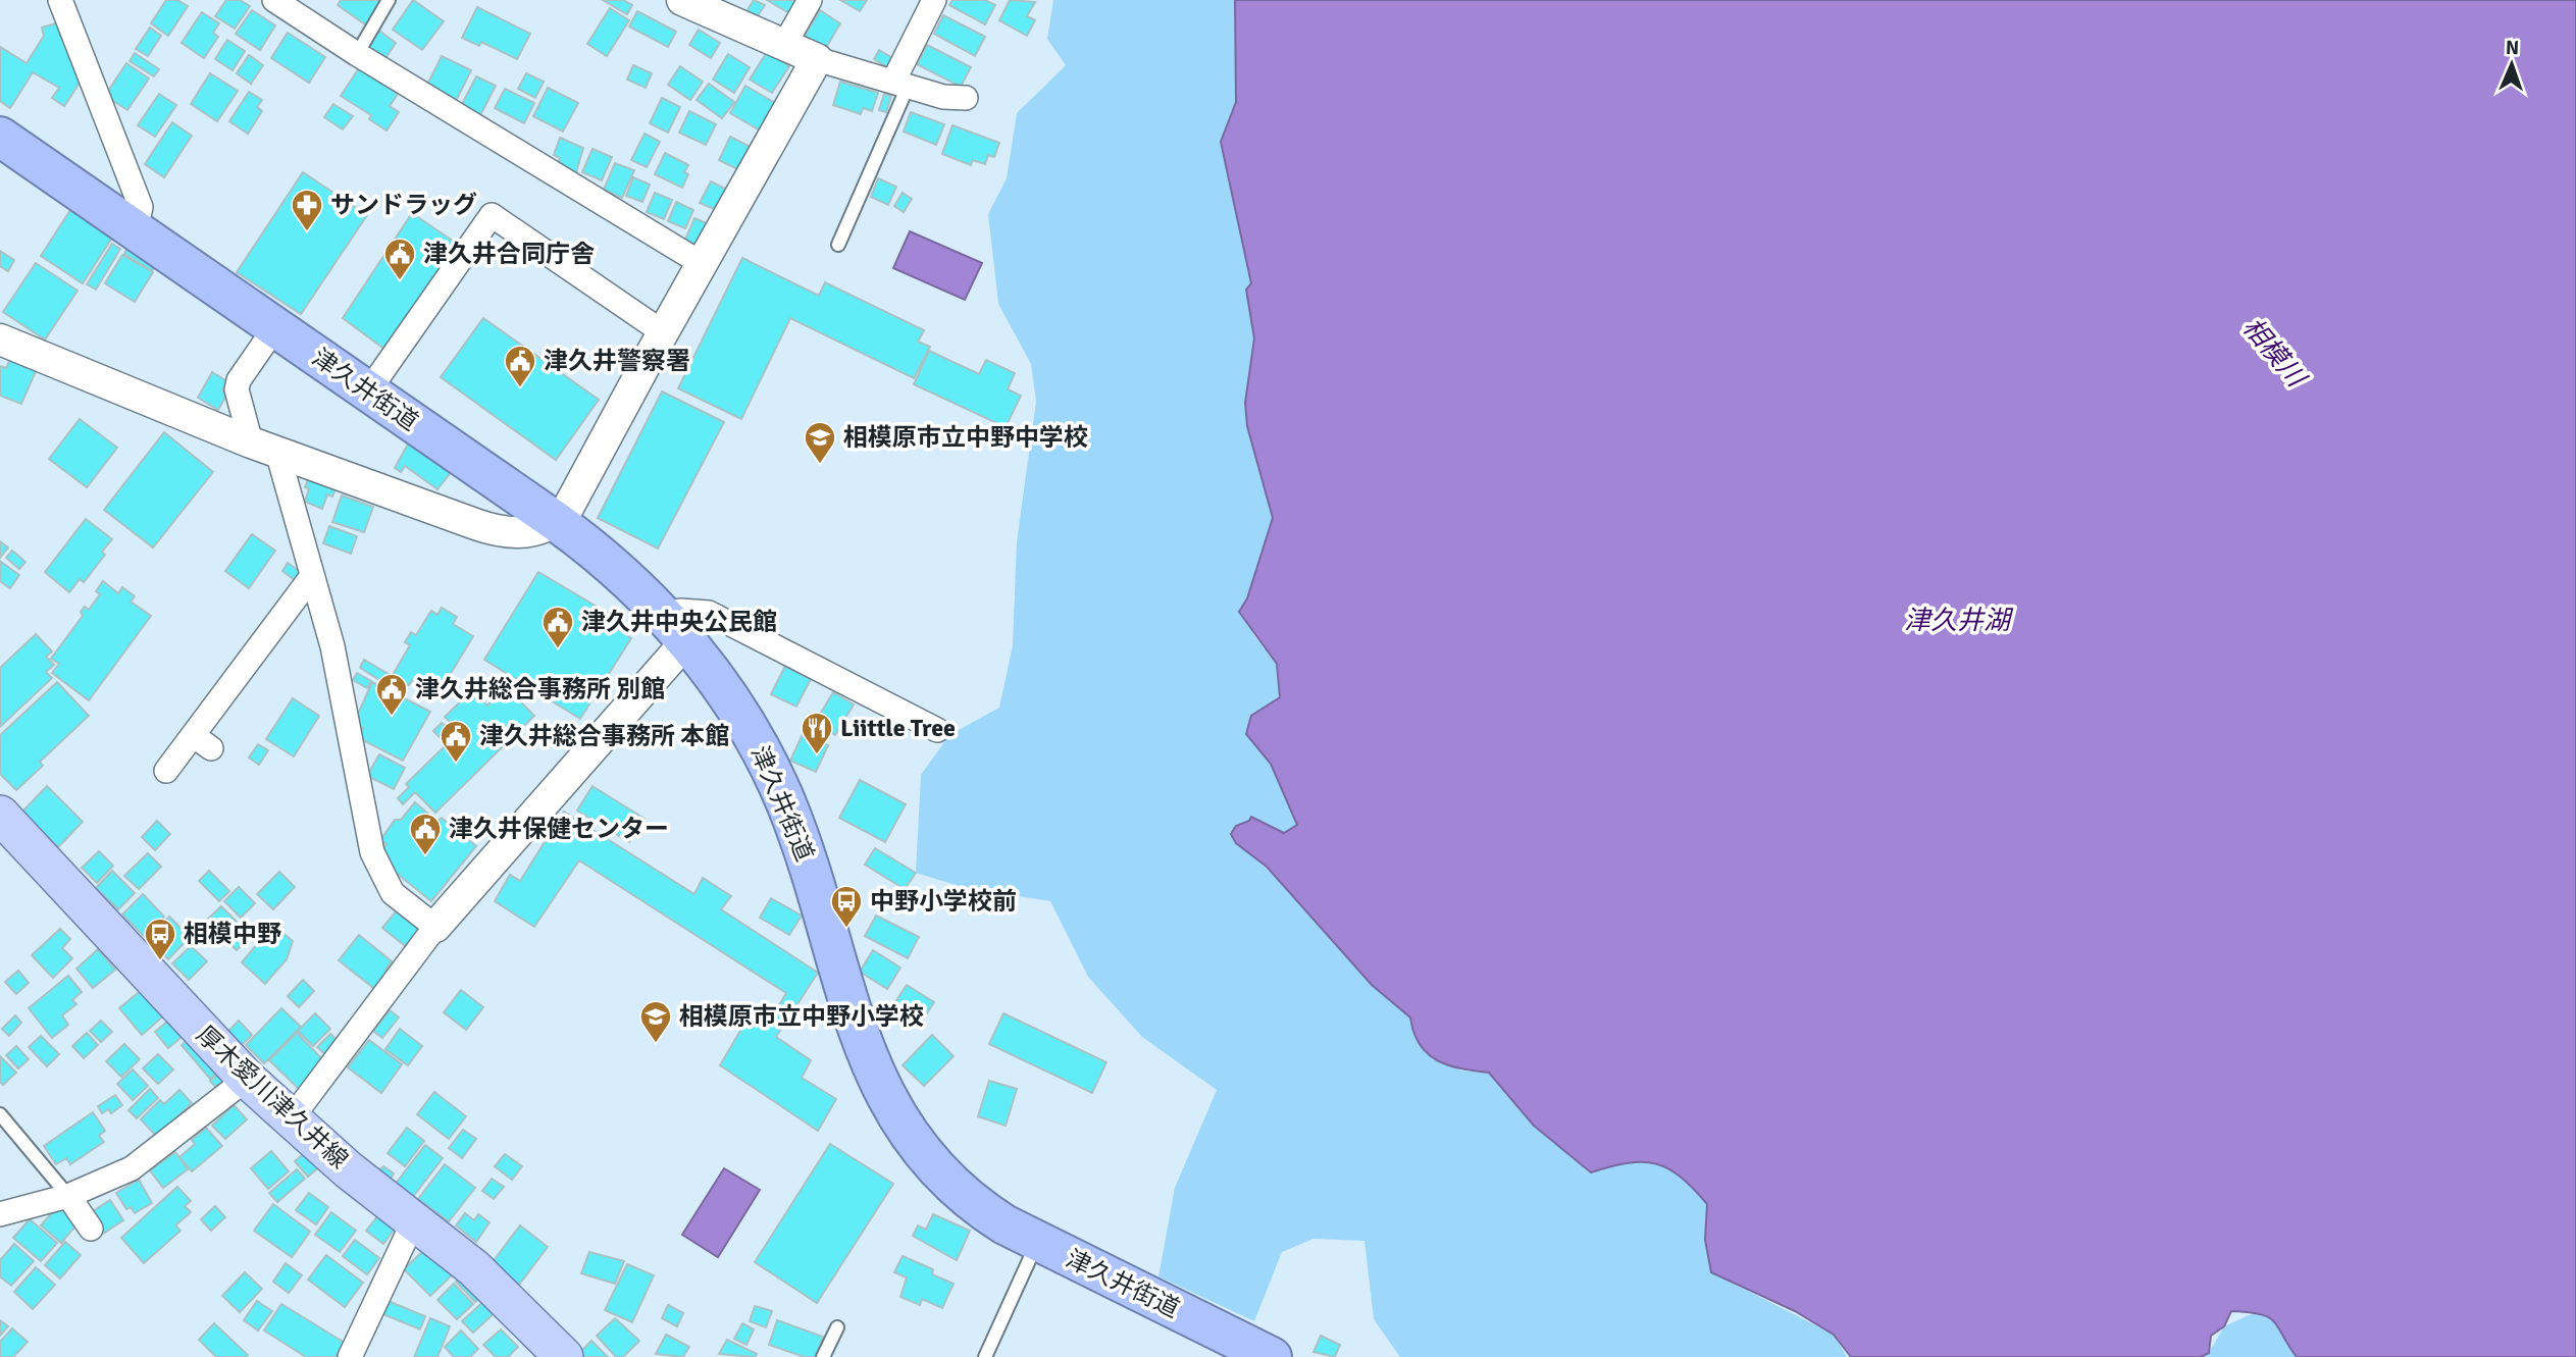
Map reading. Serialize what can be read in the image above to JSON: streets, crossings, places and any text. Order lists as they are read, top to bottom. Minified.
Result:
{"streets":{"highway":["津久井街道"],"main road":["厚木愛川津久井線"]},"water":["相模川","津久井湖"],"places":{"pharmacy":["サンドラッグ"],"public building":["津久井合同庁舎","津久井警察署","津久井中央公民館","津久井総合事務所 別館","津久井総合事務所 本館","津久井保健センター"],"school or university":["相模原市立中野中学校","相模原市立中野小学校"],"restaurant":["Liittle Tree"],"bus stop":["中野小学校前","相模中野"]},"north":"top"}
